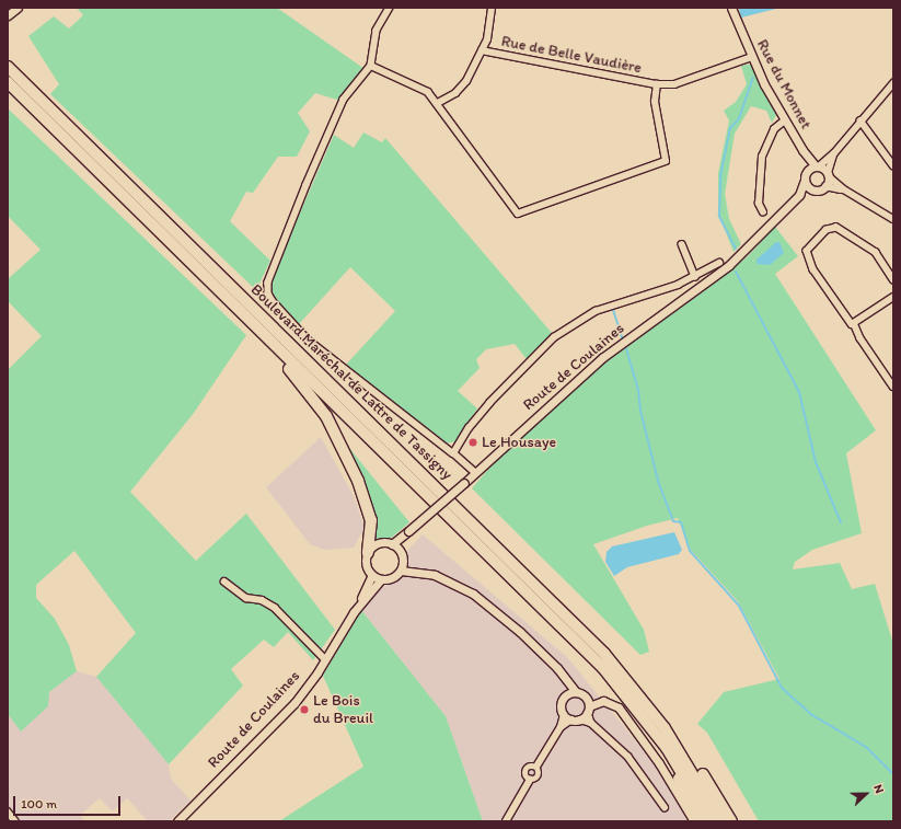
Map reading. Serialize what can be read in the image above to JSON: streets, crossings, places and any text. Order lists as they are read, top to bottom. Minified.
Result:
{"streets":{"highway":["Boulevard Maréchal de Lattre de Tassigny"],"street":["Rue de Belle Vaudière","Rue du Monnet","Route de Coulaines"]},"crossings":[["Rue de Belle Vaudière","Rue du Monnet"],["Rue du Monnet","Route de Coulaines"]],"places":["Le Housaye","Le Bois du Breuil"],"scale_bar":"100 m","north":"right"}
